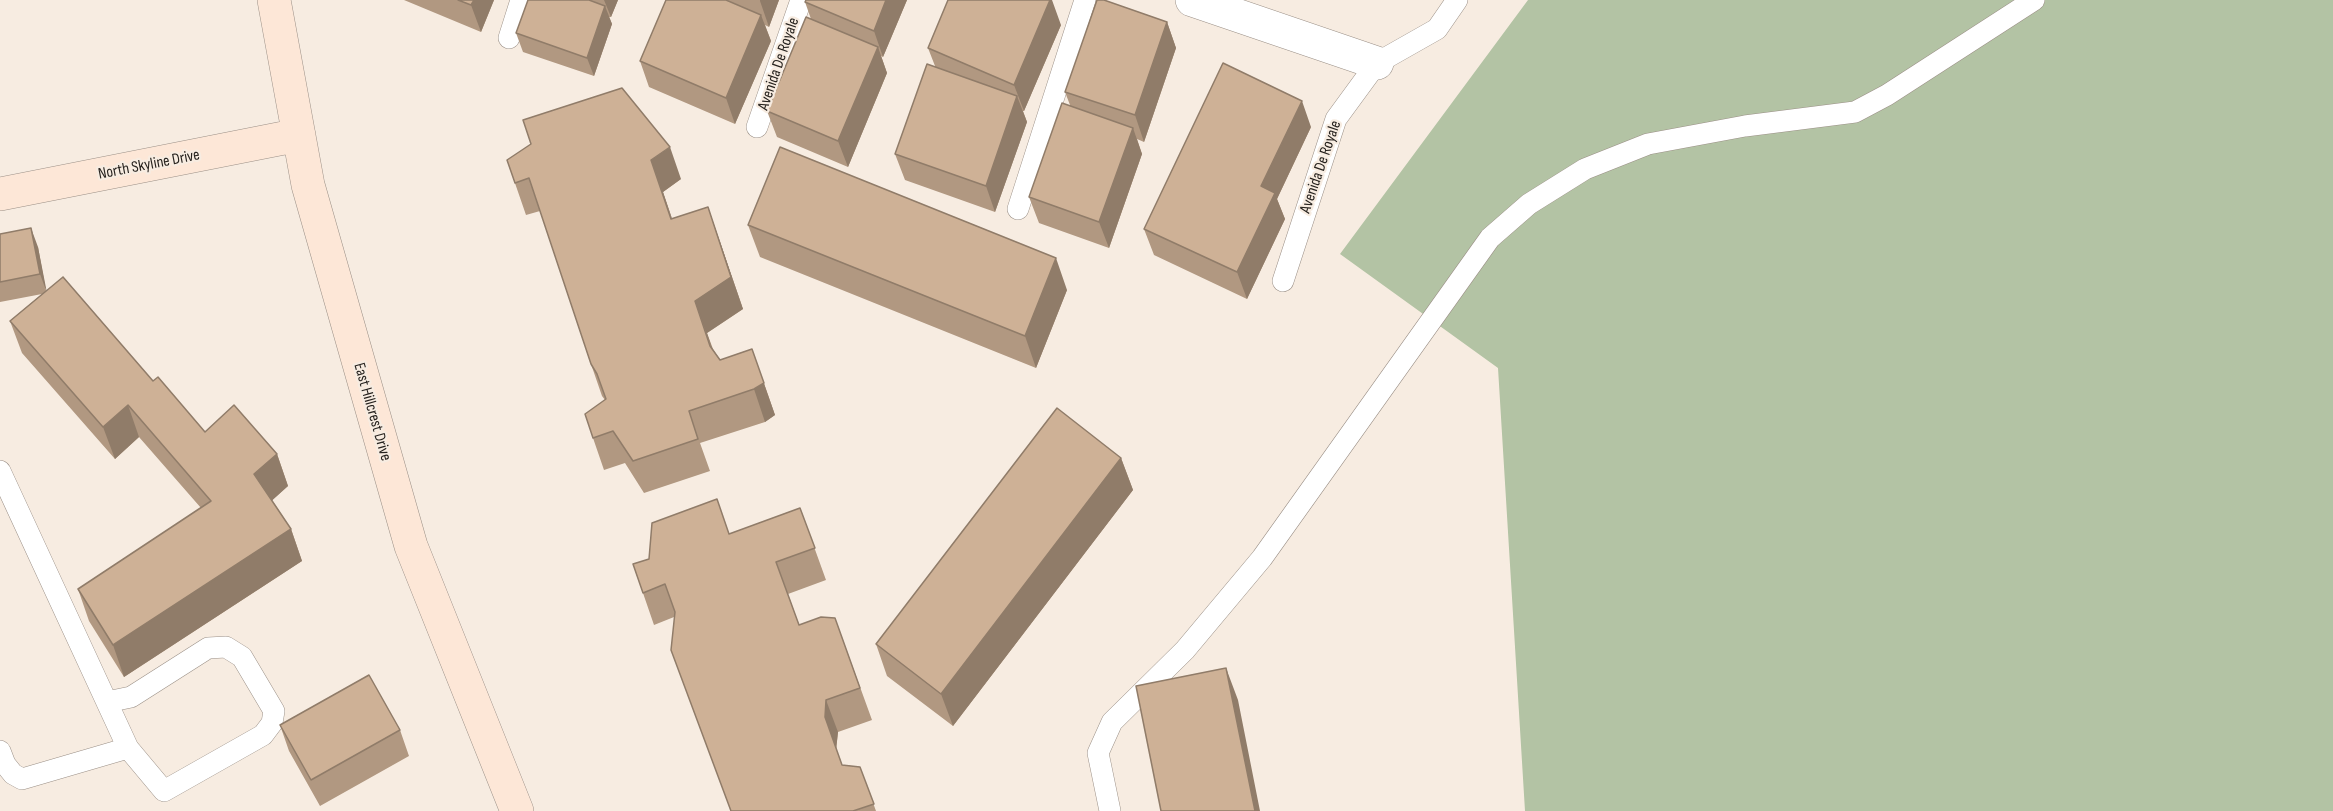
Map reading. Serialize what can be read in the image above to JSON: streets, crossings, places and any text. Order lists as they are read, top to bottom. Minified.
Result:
{"streets":{"main road":["North Skyline Drive","East Hillcrest Drive"],"lane":["Avenida De Royale"]},"crossings":[["North Skyline Drive","East Hillcrest Drive"]]}
